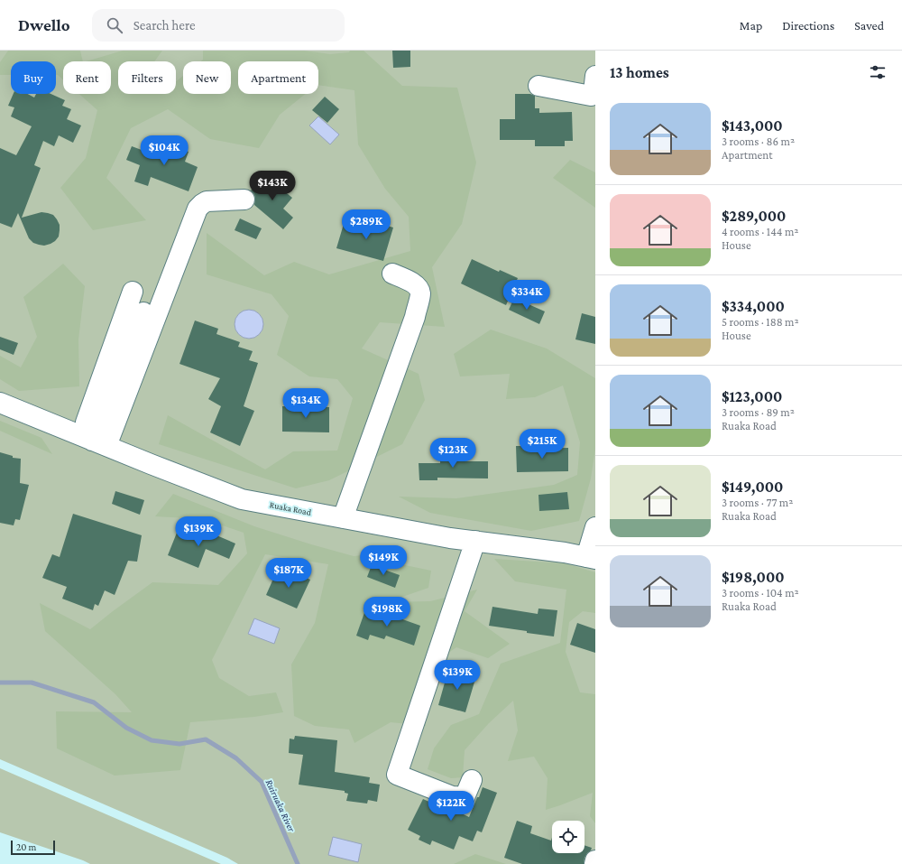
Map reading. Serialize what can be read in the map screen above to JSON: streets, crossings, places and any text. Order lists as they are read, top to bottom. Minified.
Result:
{"streets":{"street":["Ruaka Road"]},"water":["Ruiruaka River"],"scale_bar":"20 m","page":{"header":"Dwello","search":"Search here","nav":["Map","Directions","Saved"],"heading":"13 homes","chip":["Buy","Rent","Filters","New","Apartment"],"list":[{"name":"$143,000","note":"3 rooms · 86 m² · Apartment"},{"name":"$289,000","note":"4 rooms · 144 m² · House"},{"name":"$334,000","note":"5 rooms · 188 m² · House"},{"name":"$123,000","note":"3 rooms · 89 m² · Ruaka Road"},{"name":"$149,000","note":"3 rooms · 77 m² · Ruaka Road"},{"name":"$198,000","note":"3 rooms · 104 m² · Ruaka Road"}],"price":["$104K","$143K","$289K","$334K","$134K","$215K","$123K","$139K","$149K","$187K","$198K","$139K","$122K"],"scale":"20 m"}}
